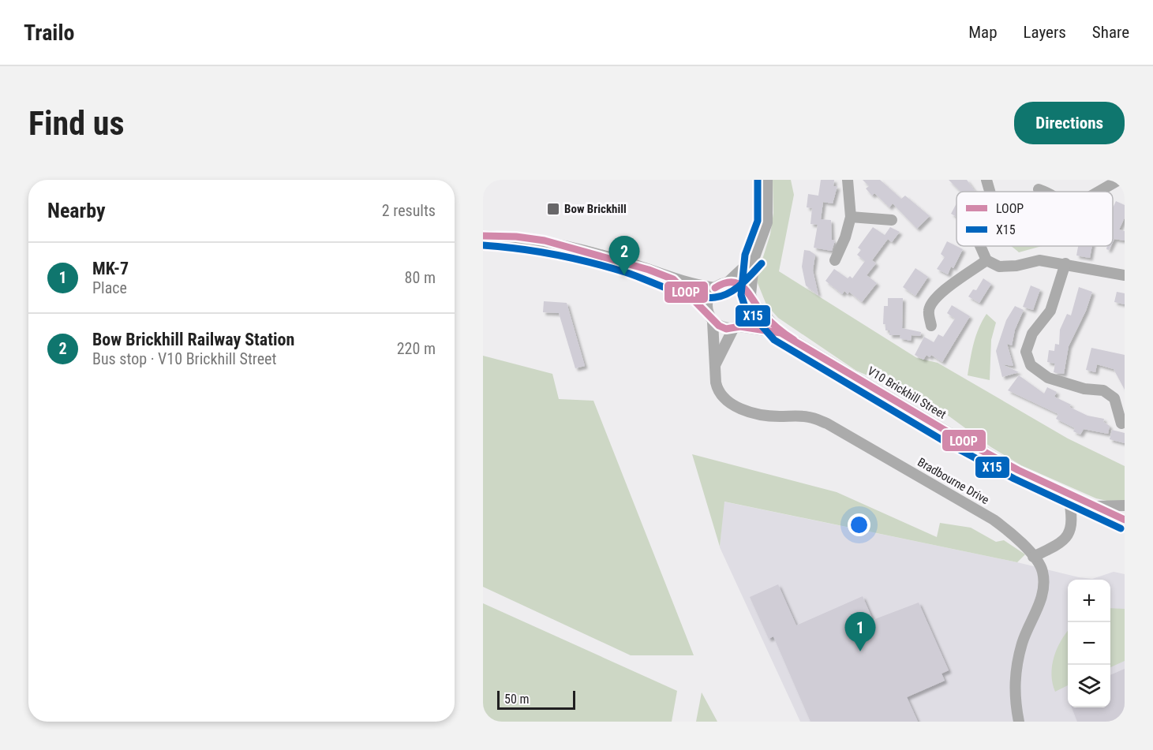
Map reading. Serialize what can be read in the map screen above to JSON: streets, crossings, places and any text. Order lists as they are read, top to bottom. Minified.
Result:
{"streets":{"street":["V10 Brickhill Street","Bradbourne Drive"]},"crossings":[["V10 Brickhill Street","Bradbourne Drive"]],"places":{"transit":["Bow Brickhill"]},"lines":["transit line X15","transit line LOOP"],"legend":["LOOP","X15"],"scale_bar":"50 m","page":{"header":"Trailo","nav":["Map","Layers","Share"],"buttons":"Directions","title":"Find us","heading":["Nearby","2 results"],"pins":["2","1"],"list":[{"mark":"1","name":"MK-7","note":"Place","value":"80 m"},{"mark":"2","name":"Bow Brickhill Railway Station","note":"Bus stop · V10 Brickhill Street","value":"220 m"}],"map_buttons":["+","−"],"scale":"50 m"}}
